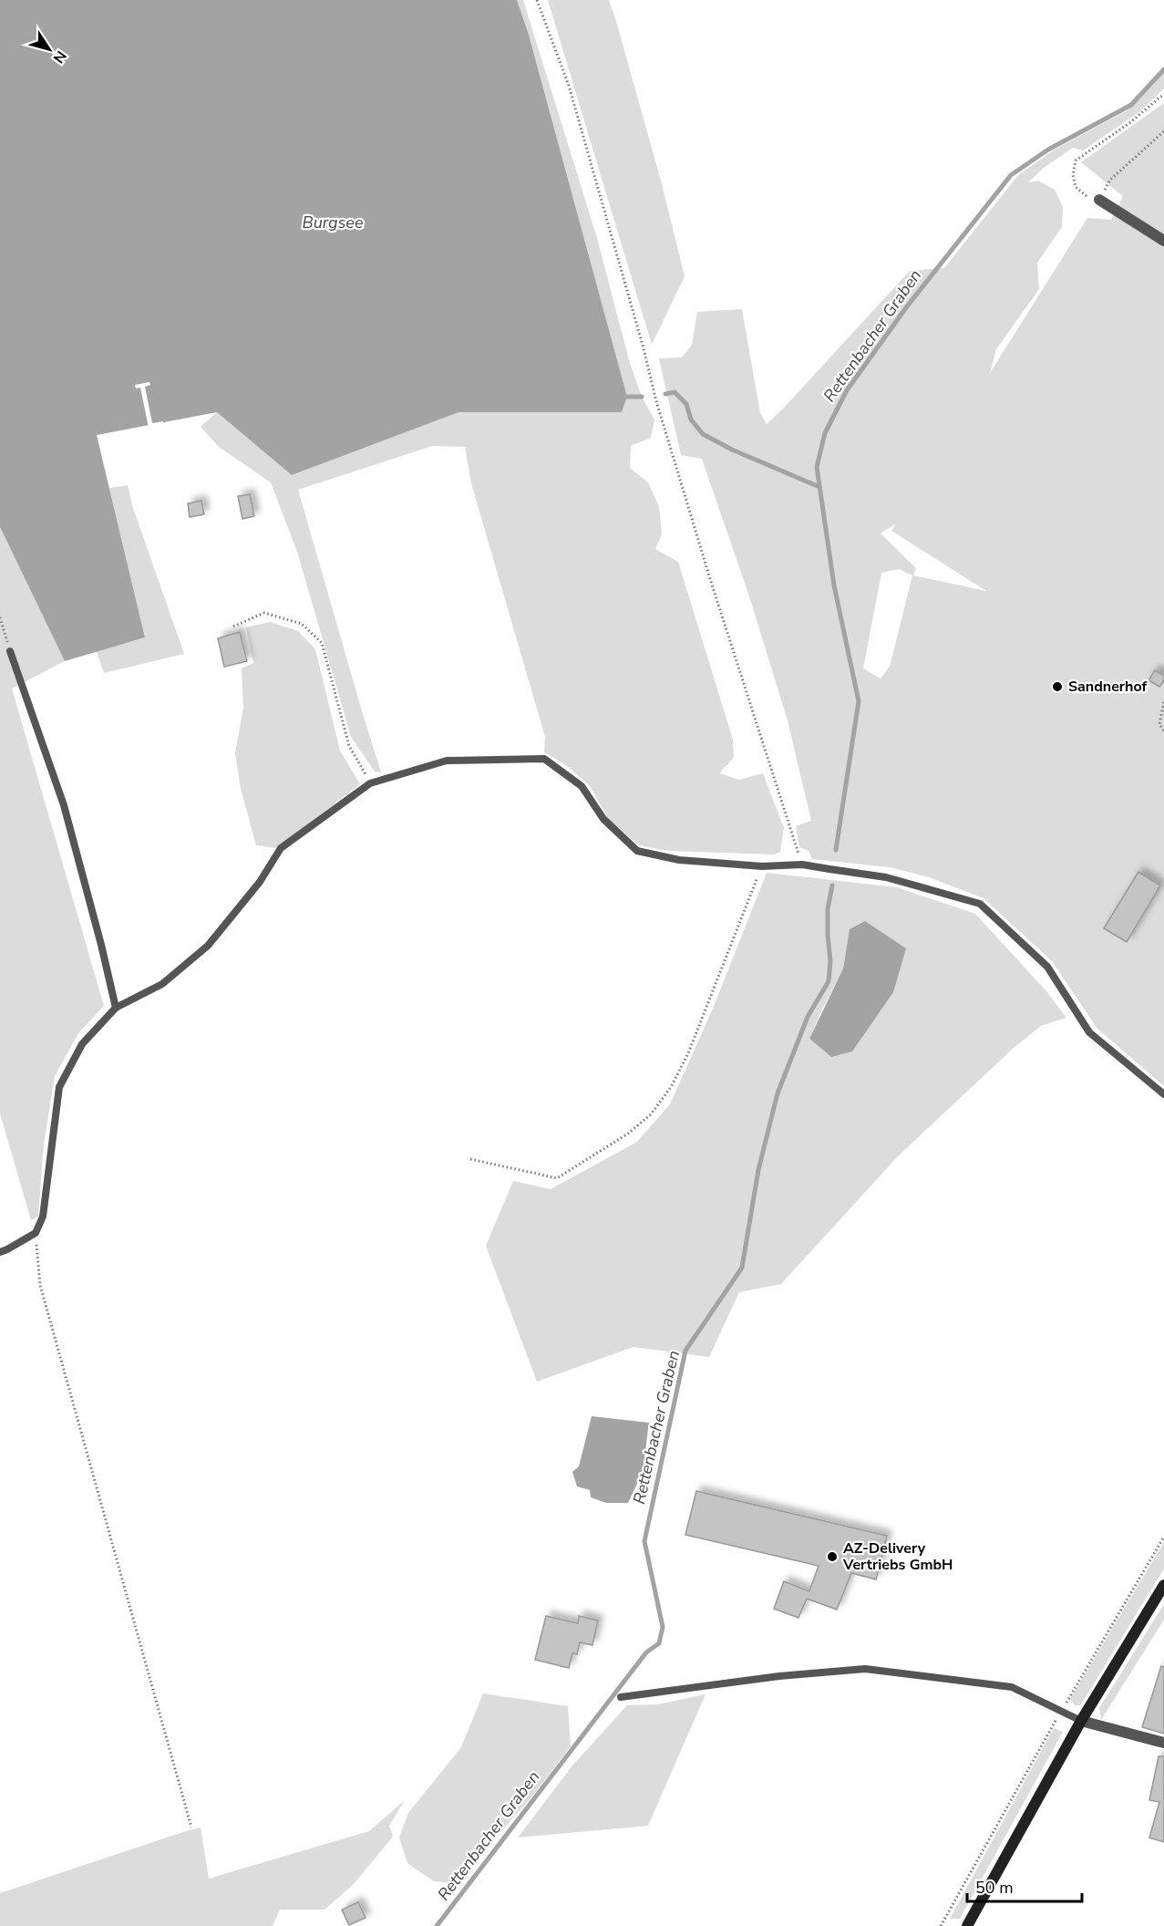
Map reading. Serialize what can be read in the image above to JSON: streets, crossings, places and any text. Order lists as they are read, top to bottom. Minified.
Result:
{"water":["Burgsee","Rettenbacher Graben"],"places":["Sandnerhof","AZ-Delivery Vertriebs GmbH"],"scale_bar":"50 m","north":"bottom right"}
